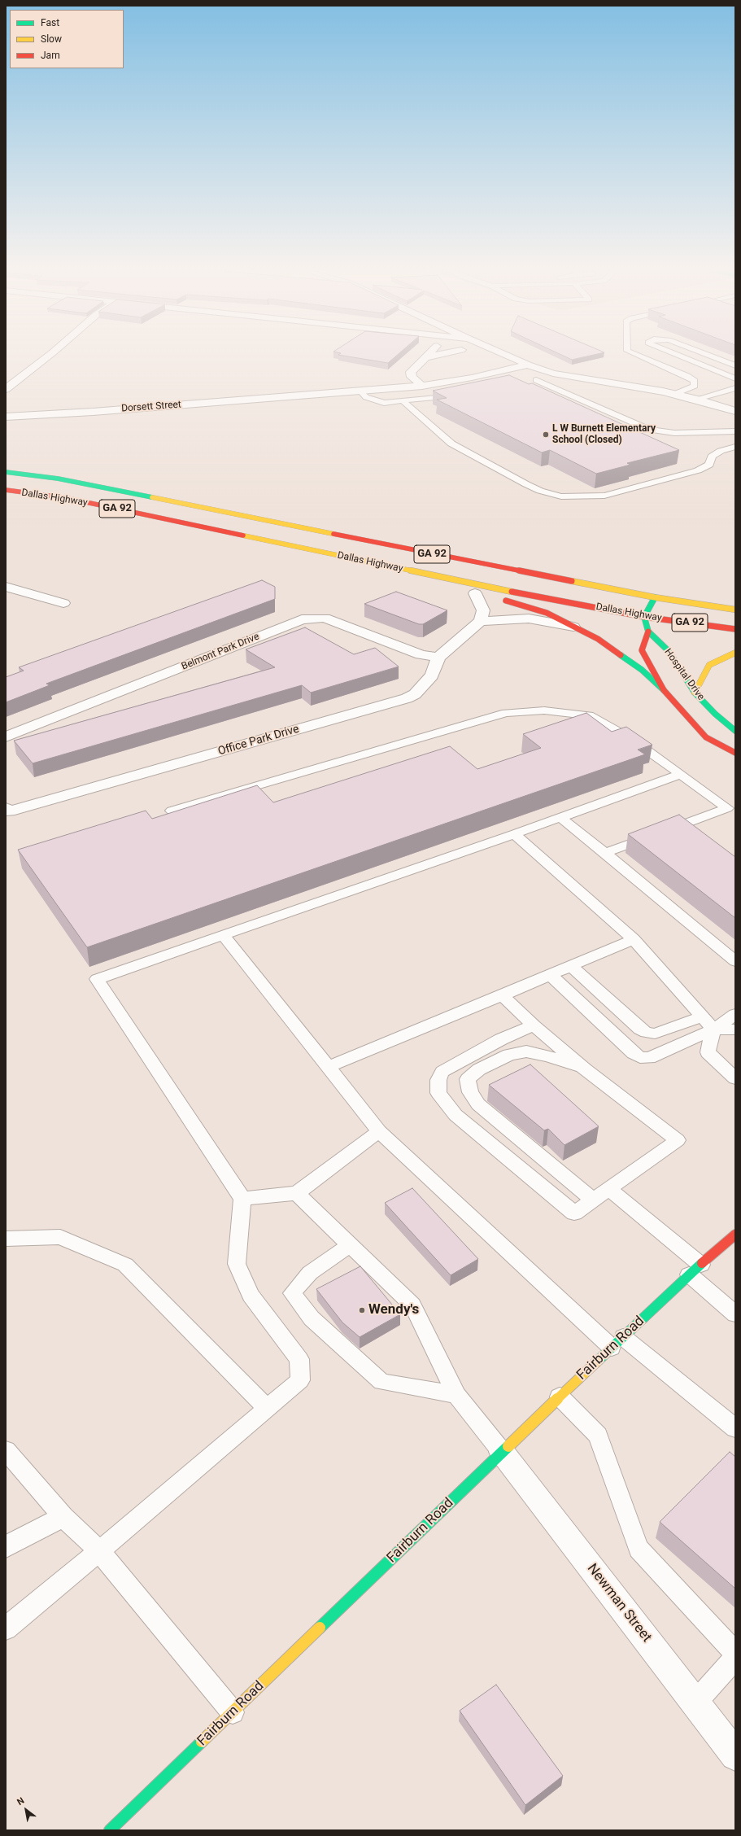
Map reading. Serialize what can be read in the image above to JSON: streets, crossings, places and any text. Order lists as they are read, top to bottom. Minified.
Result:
{"streets":{"main road":["Dallas Highway","GA 92","Hospital Drive","Fairburn Road"],"street":["Dorsett Street","Belmont Park Drive","Office Park Drive","Newman Street"]},"crossings":[["Belmont Park Drive","Office Park Drive"],["Fairburn Road","Newman Street"]],"places":["L W Burnett Elementary School (Closed)","Wendy's"],"legend":["Fast","Slow","Jam"],"north":"top left"}
